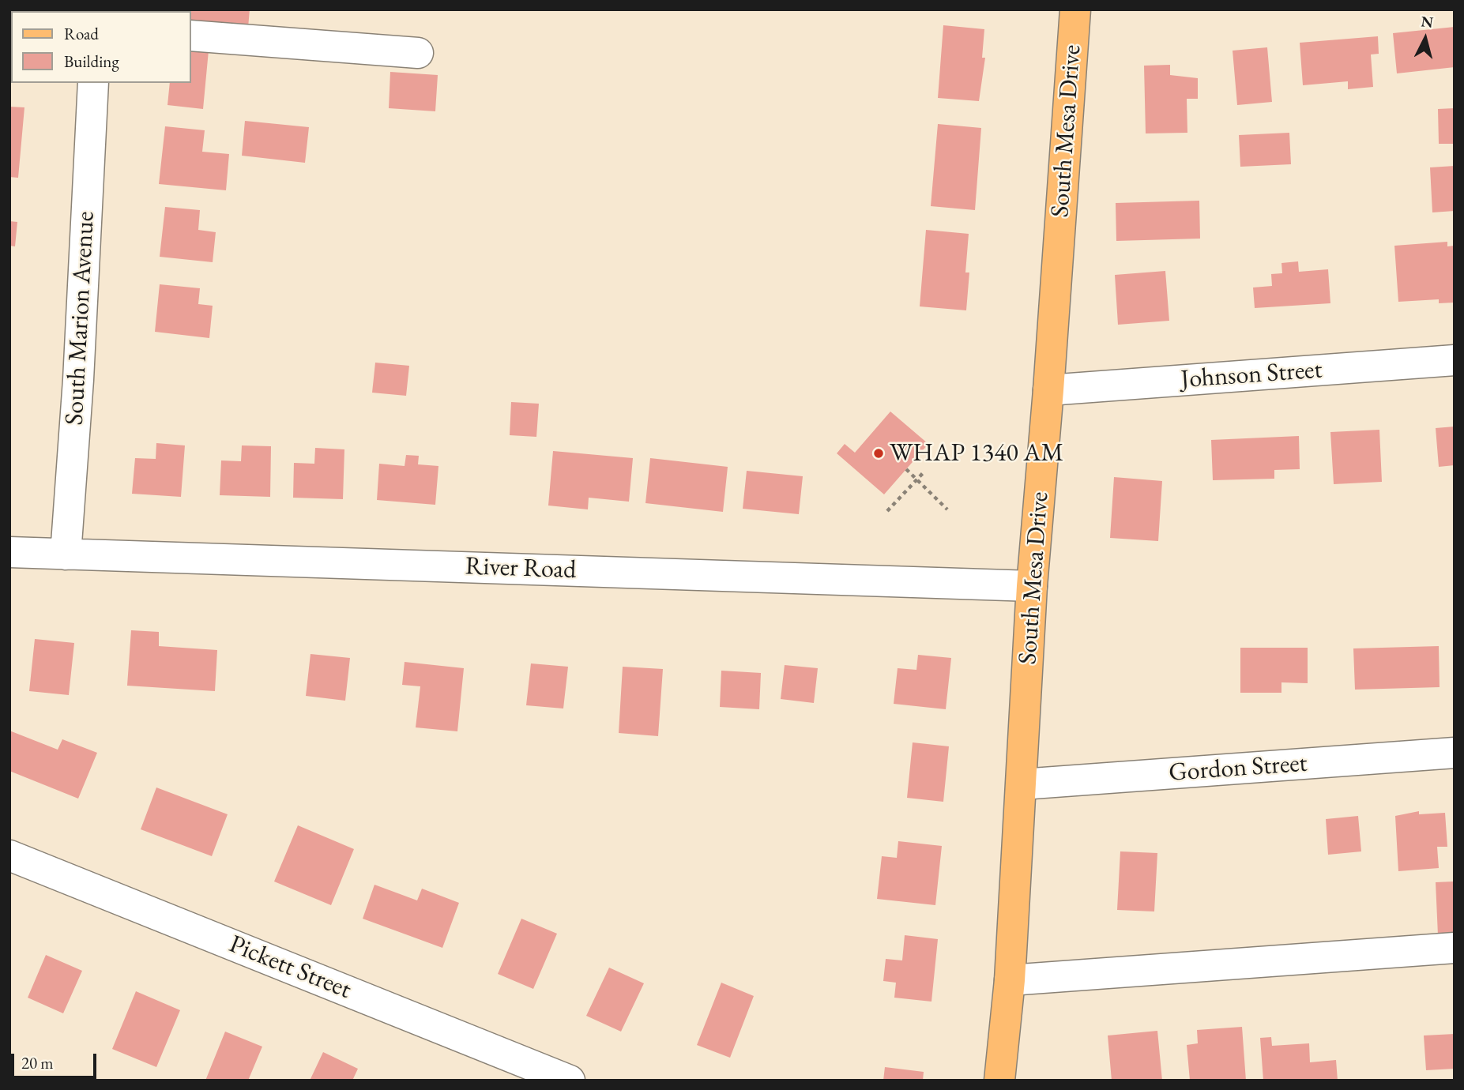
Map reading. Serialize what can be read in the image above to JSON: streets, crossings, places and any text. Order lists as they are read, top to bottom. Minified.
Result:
{"streets":{"main road":["South Mesa Drive"],"street":["South Marion Avenue","Johnson Street","River Road","Gordon Street","Pickett Street"]},"crossings":[["South Mesa Drive","Johnson Street"],["South Mesa Drive","River Road"],["South Mesa Drive","Gordon Street"],["South Marion Avenue","River Road"]],"places":["WHAP 1340 AM"],"legend":["Road","Building"],"scale_bar":"20 m","north":"top"}
